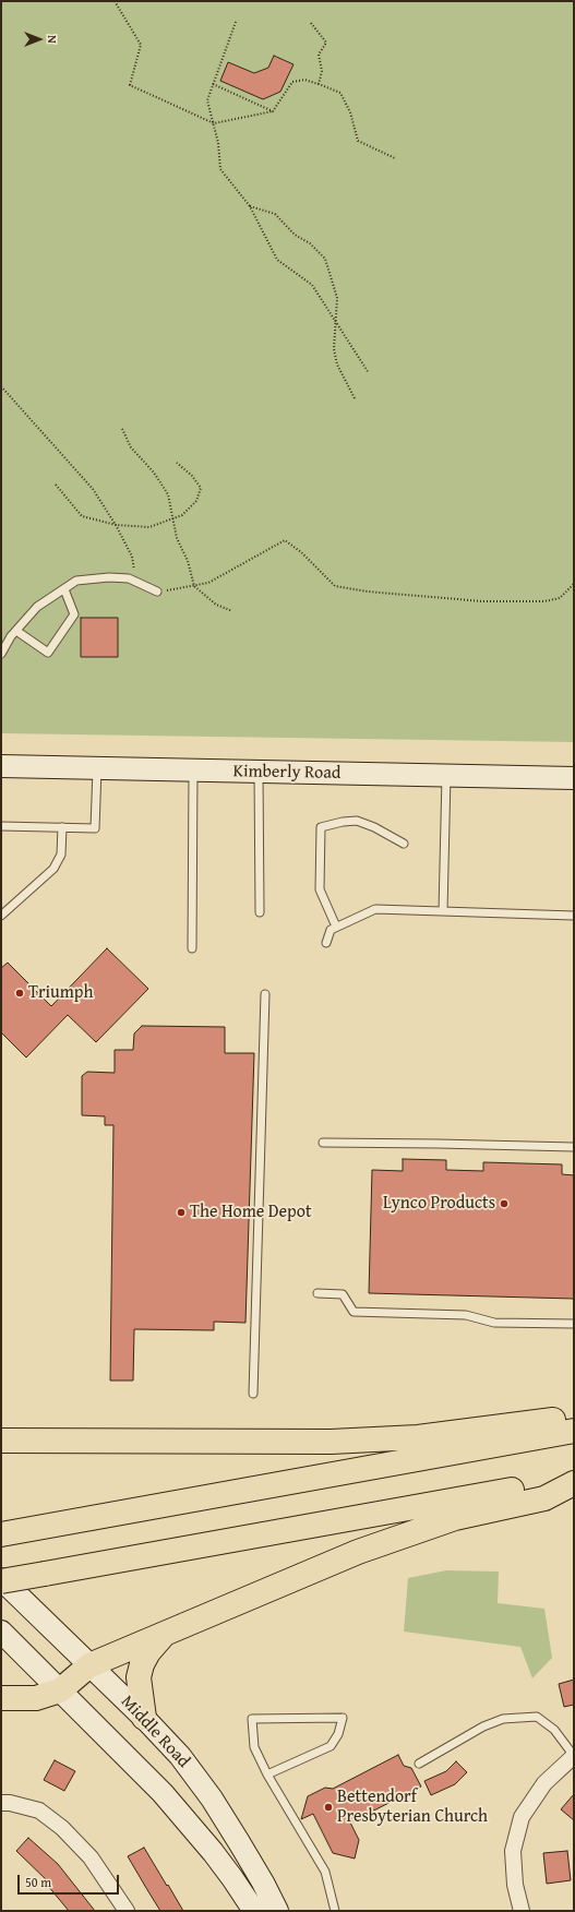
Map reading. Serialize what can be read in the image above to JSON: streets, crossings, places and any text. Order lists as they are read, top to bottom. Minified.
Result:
{"streets":{"main road":["Kimberly Road","Middle Road"]},"places":["Triumph","Lynco Products","The Home Depot","Bettendorf Presbyterian Church"],"scale_bar":"50 m","north":"right"}
